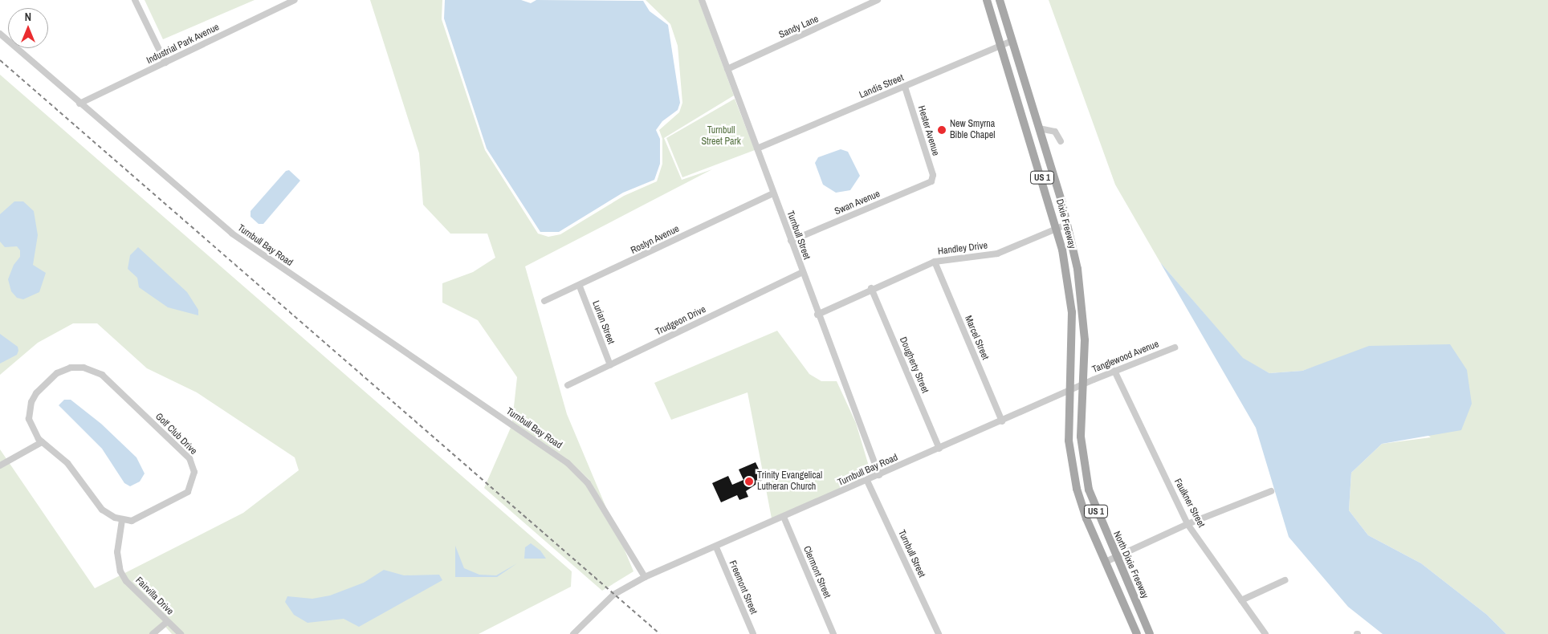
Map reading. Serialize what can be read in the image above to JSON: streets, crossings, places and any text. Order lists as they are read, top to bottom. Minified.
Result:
{"streets":{"main road":["US 1","Dixie Freeway","North Dixie Freeway"],"street":["Sandy Lane","Industrial Park Avenue","Landis Street","Hester Avenue","Swan Avenue","Turnbull Street","Roslyn Avenue","Turnbull Bay Road","Handley Drive","Trudgeon Drive","Lurian Street","Marcel Street","Tanglewood Avenue","Dougherty Street","Golf Club Drive","Faulkner Street","Clermont Street","Freemont Street","Fairvilla Drive"]},"crossings":[["Sandy Lane","Turnbull Street"],["Industrial Park Avenue","Turnbull Bay Road"],["Landis Street","Hester Avenue"],["Landis Street","Dixie Freeway"],["Landis Street","Turnbull Street"],["Hester Avenue","Swan Avenue"],["US 1","Dixie Freeway"],["US 1","Turnbull Bay Road"],["Swan Avenue","Turnbull Street"],["Dixie Freeway","Turnbull Bay Road"],["Dixie Freeway","Handley Drive"],["Dixie Freeway","Tanglewood Avenue"],["Dixie Freeway","North Dixie Freeway"],["Turnbull Street","Roslyn Avenue"],["Turnbull Street","Turnbull Bay Road"],["Turnbull Street","Handley Drive"],["Turnbull Street","Trudgeon Drive"],["Roslyn Avenue","Lurian Street"],["Turnbull Bay Road","Marcel Street"],["Turnbull Bay Road","Tanglewood Avenue"],["Turnbull Bay Road","Dougherty Street"],["Turnbull Bay Road","North Dixie Freeway"],["Turnbull Bay Road","Clermont Street"],["Turnbull Bay Road","Freemont Street"],["Handley Drive","Marcel Street"],["Handley Drive","Dougherty Street"],["Trudgeon Drive","Lurian Street"],["Tanglewood Avenue","Faulkner Street"],["Tanglewood Avenue","North Dixie Freeway"],["Golf Club Drive","Fairvilla Drive"]],"parks":["Turnbull Street Park"],"places":["New Smyrna Bible Chapel","Trinity Evangelical Lutheran Church"],"north":"top"}
